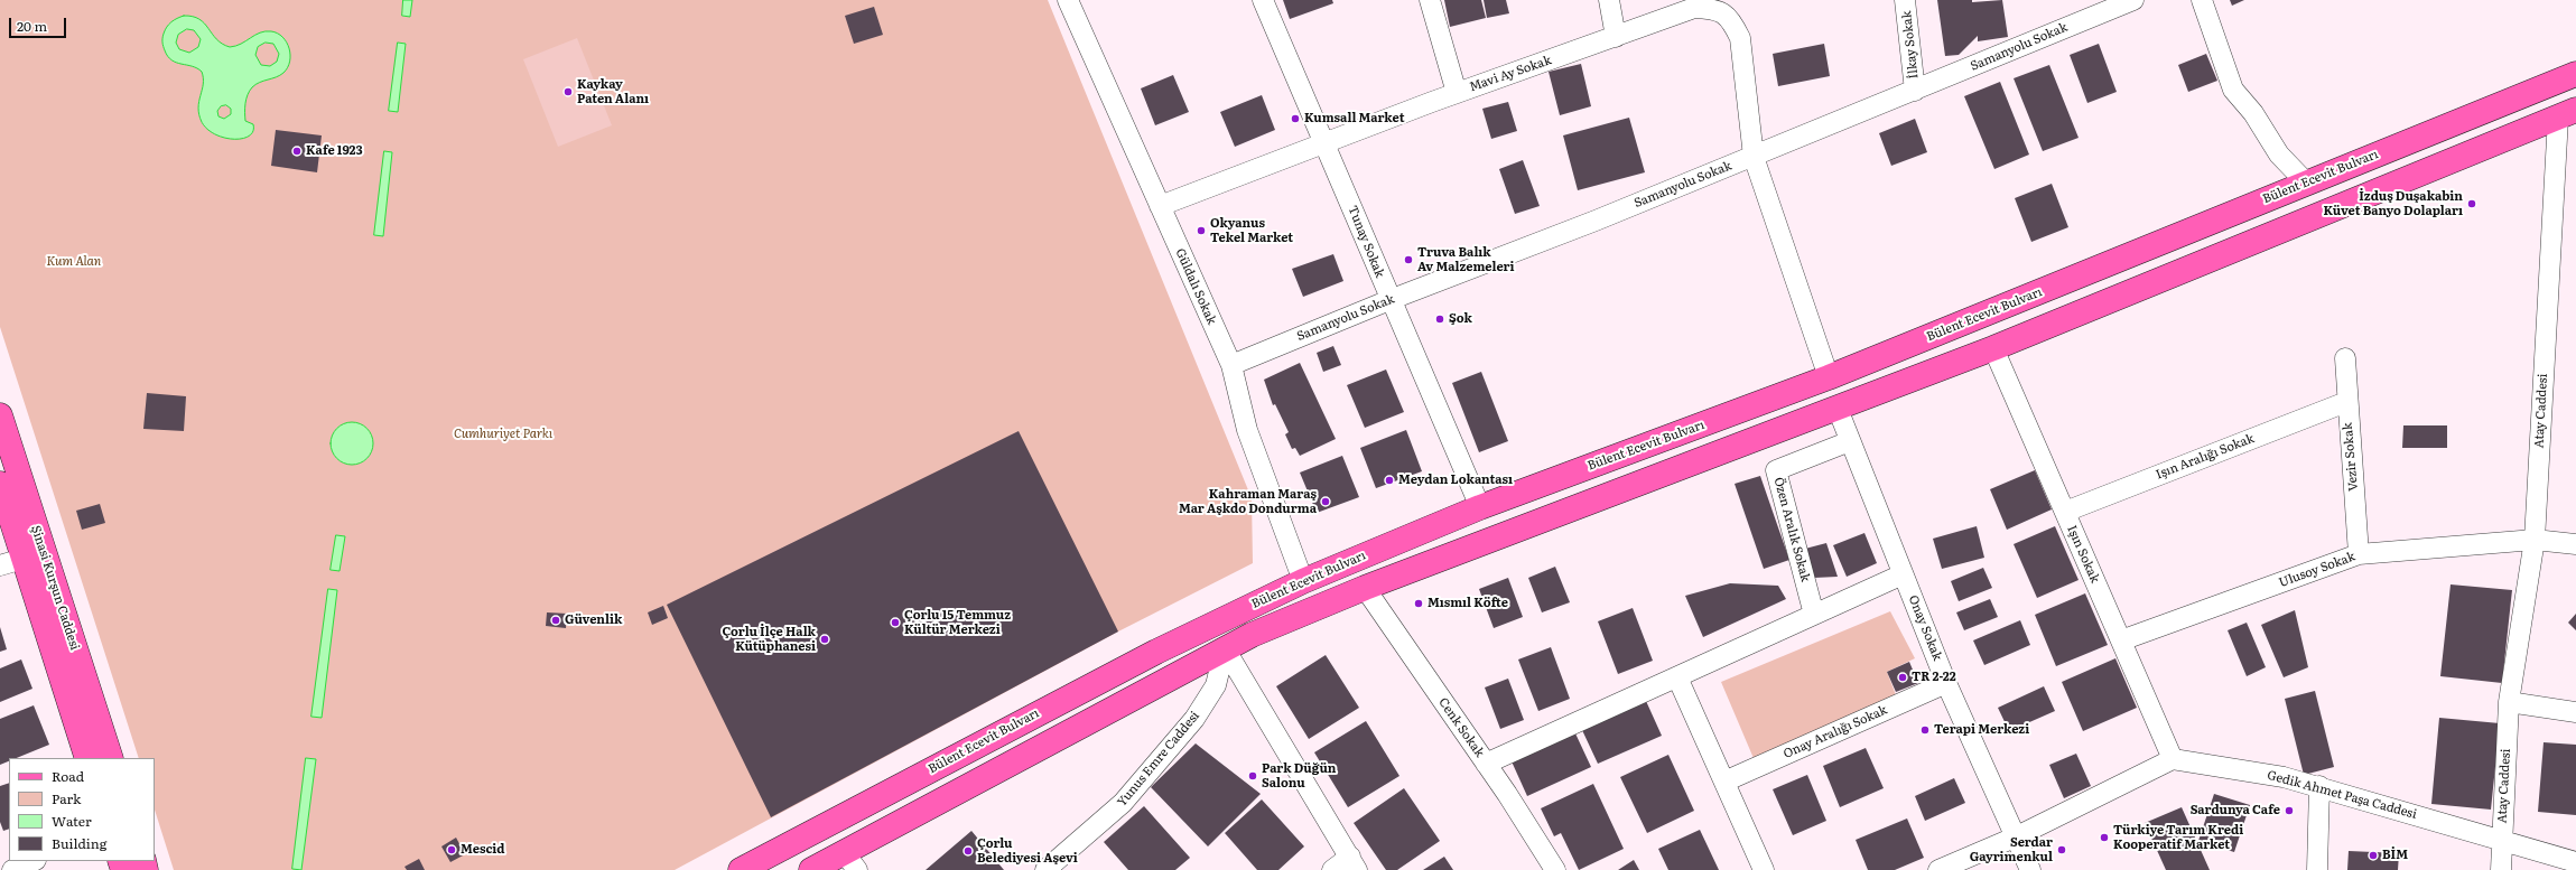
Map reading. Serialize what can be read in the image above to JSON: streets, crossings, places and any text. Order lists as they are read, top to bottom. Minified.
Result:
{"streets":{"main road":["Bülent Ecevit Bulvarı","Şinasi Kurşun Caddesi"],"street":["İlkay Sokak","Samanyolu Sokak","Mavi Ay Sokak","Tunay Sokak","Güldalı Sokak","Atay Caddesi","Işın Aralığı Sokak","Vezir Sokak","Özen Aralık Sokak","Işın Sokak","Ulusoy Sokak","Onay Sokak","Cenk Sokak","Onay Aralığı Sokak","Yunus Emre Caddesi","Gedik Ahmet Paşa Caddesi"]},"crossings":[["İlkay Sokak","Samanyolu Sokak"],["Samanyolu Sokak","Mavi Ay Sokak"],["Samanyolu Sokak","Tunay Sokak"],["Samanyolu Sokak","Güldalı Sokak"],["Mavi Ay Sokak","Bülent Ecevit Bulvarı"],["Mavi Ay Sokak","Tunay Sokak"],["Mavi Ay Sokak","Güldalı Sokak"],["Bülent Ecevit Bulvarı","Tunay Sokak"],["Bülent Ecevit Bulvarı","Güldalı Sokak"],["Atay Caddesi","Ulusoy Sokak"],["Atay Caddesi","Gedik Ahmet Paşa Caddesi"],["Işın Aralığı Sokak","Vezir Sokak"],["Işın Aralığı Sokak","Işın Sokak"],["Vezir Sokak","Ulusoy Sokak"],["Özen Aralık Sokak","Onay Sokak"],["Işın Sokak","Ulusoy Sokak"],["Işın Sokak","Gedik Ahmet Paşa Caddesi"],["Onay Sokak","Onay Aralığı Sokak"]],"parks":["Kum Alan","Cumhuriyet Parkı"],"places":["Kaykay Paten Alanı","Kumsall Market","Kafe 1923","İzduş Duşakabin Küvet Banyo Dolapları","Okyanus Tekel Market","Truva Balık Av Malzemeleri","Şok","Meydan Lokantası","Kahraman Maraş Mar Aşkdo Dondurma","Mısmıl Köfte","Güvenlik","Çorlu 15 Temmuz Kültür Merkezi","Çorlu İlçe Halk Kütüphanesi","TR 2-22","Terapi Merkezi","Park Düğün Salonu","Sardunya Cafe","Türkiye Tarım Kredi Kooperatif Market","Mescid","Serdar Gayrimenkul","Çorlu Belediyesi Aşevi","BİM"],"legend":["Road","Park","Water","Building"],"scale_bar":"20 m"}
